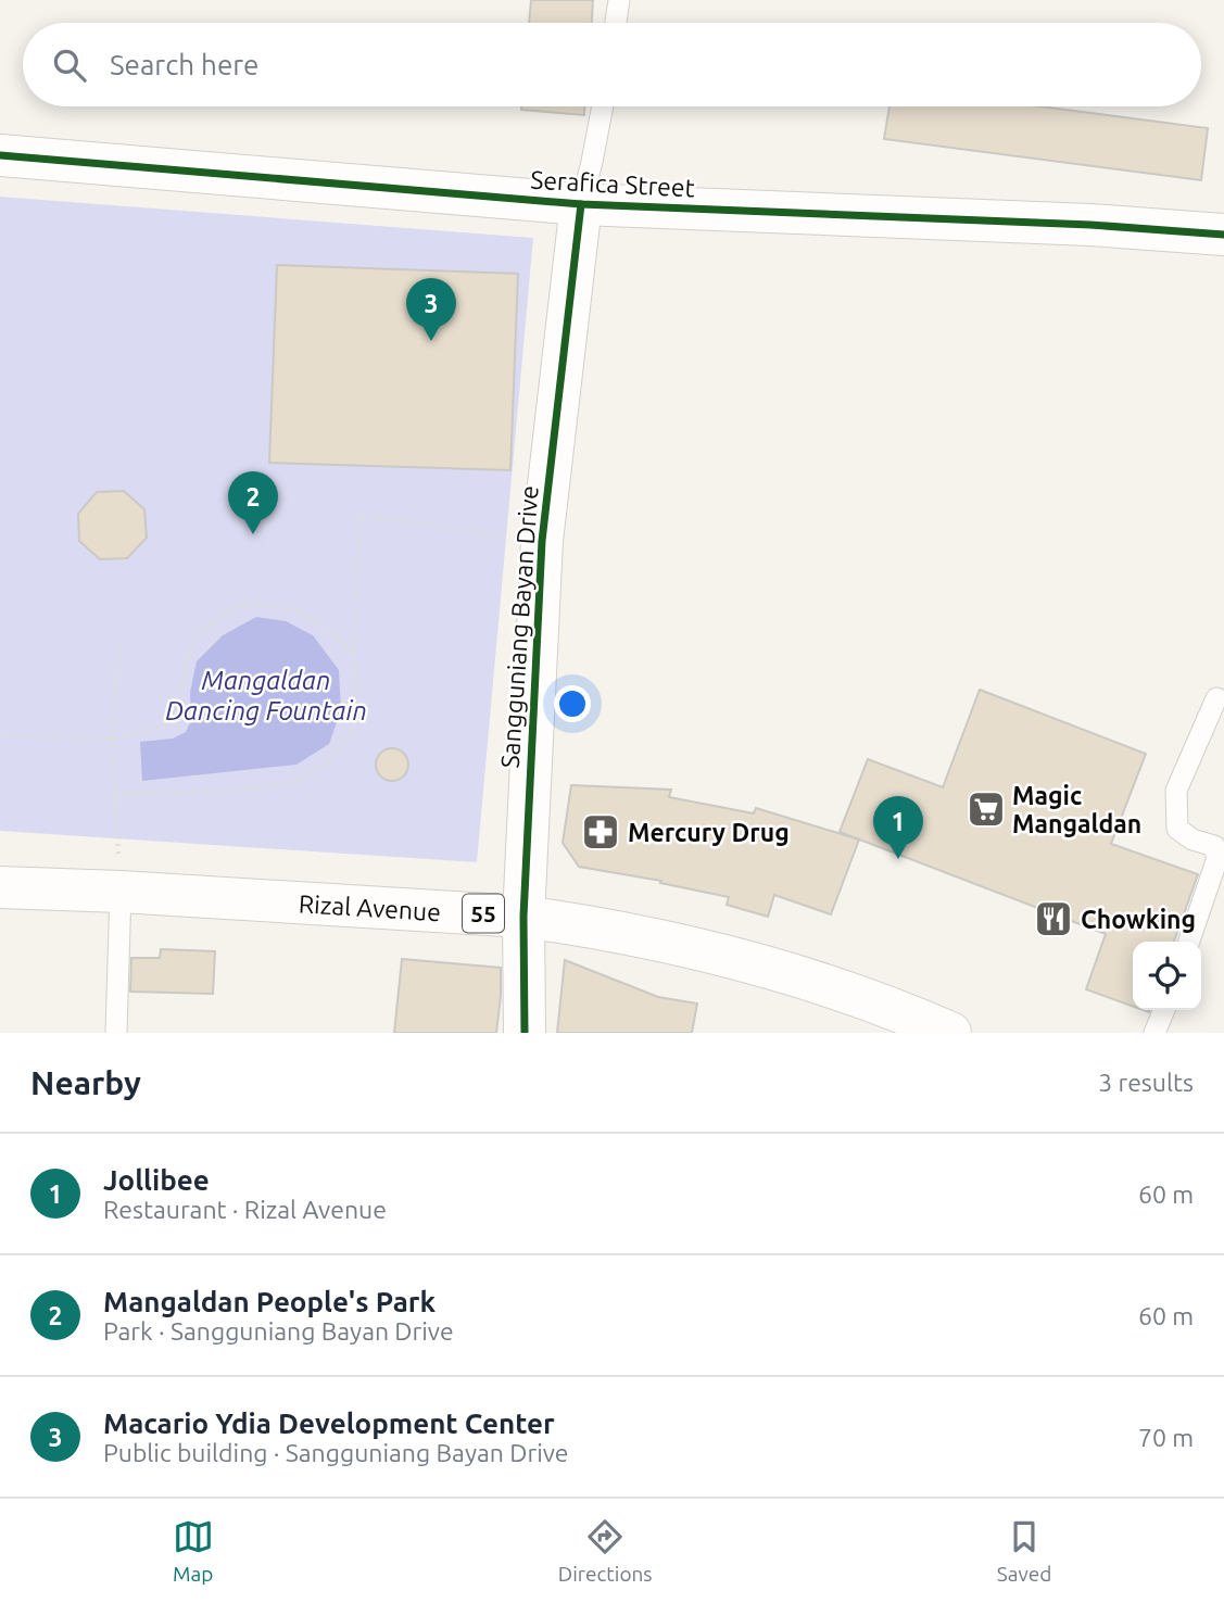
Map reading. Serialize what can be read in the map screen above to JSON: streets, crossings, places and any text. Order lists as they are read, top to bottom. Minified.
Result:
{"streets":{"main road":["Serafica Street","Sangguniang Bayan Drive","Rizal Avenue","55"]},"crossings":[["Serafica Street","Sangguniang Bayan Drive"],["Sangguniang Bayan Drive","Rizal Avenue"]],"water":["Mangaldan Dancing Fountain"],"places":{"supermarket":["Magic Mangaldan"],"pharmacy":["Mercury Drug"],"restaurant":["Chowking"]},"page":{"search":"Search here","pins":["3","2","1"],"heading":["Nearby","3 results"],"list":[{"mark":"1","name":"Jollibee","note":"Restaurant · Rizal Avenue","value":"60 m"},{"mark":"2","name":"Mangaldan People's Park","note":"Park · Sangguniang Bayan Drive","value":"60 m"},{"mark":"3","name":"Macario Ydia Development Center","note":"Public building · Sangguniang Bayan Drive","value":"70 m"}],"nav":["Map","Directions","Saved"]}}
